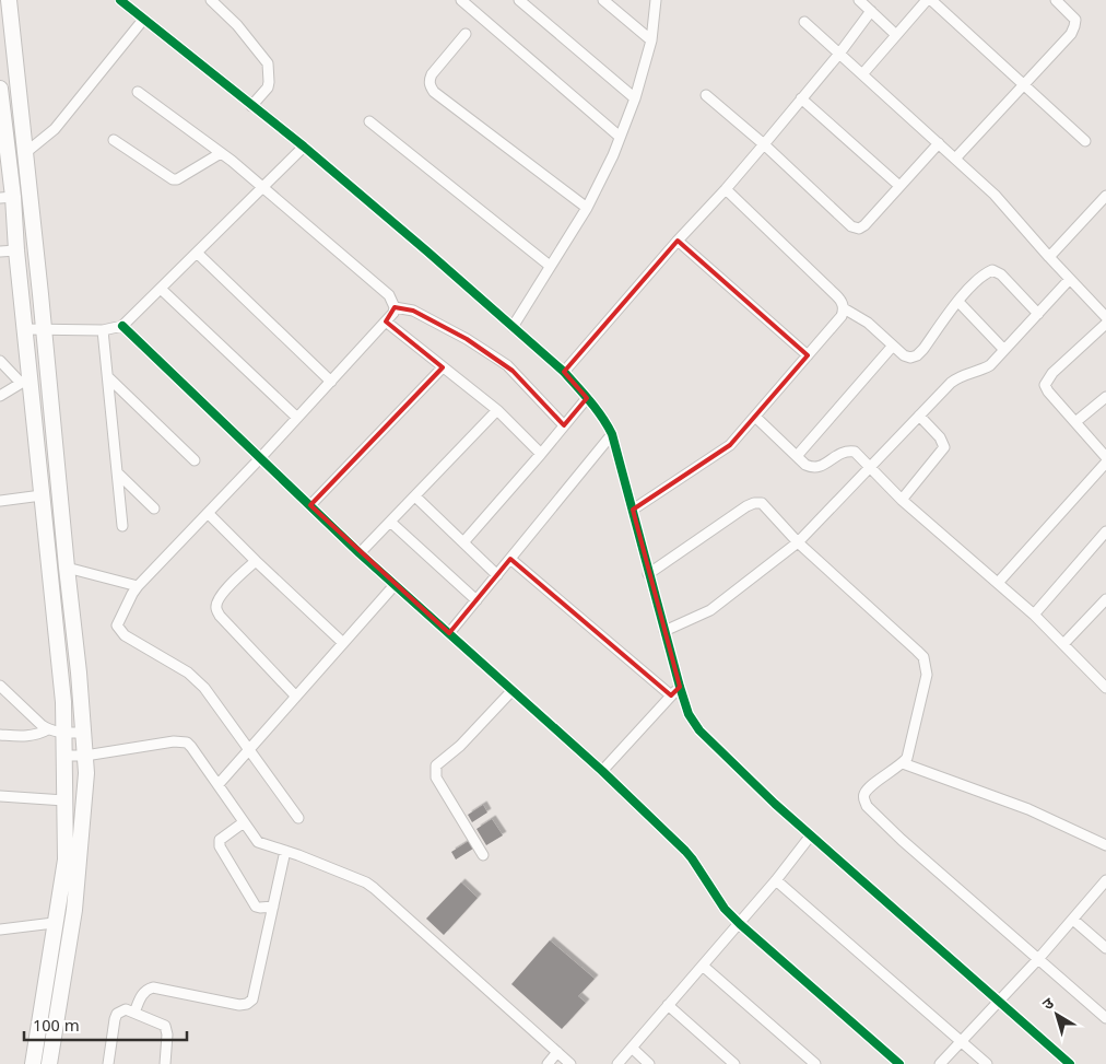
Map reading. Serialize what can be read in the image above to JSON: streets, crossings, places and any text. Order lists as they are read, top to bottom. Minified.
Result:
{"scale_bar":"100 m","north":"top left"}
